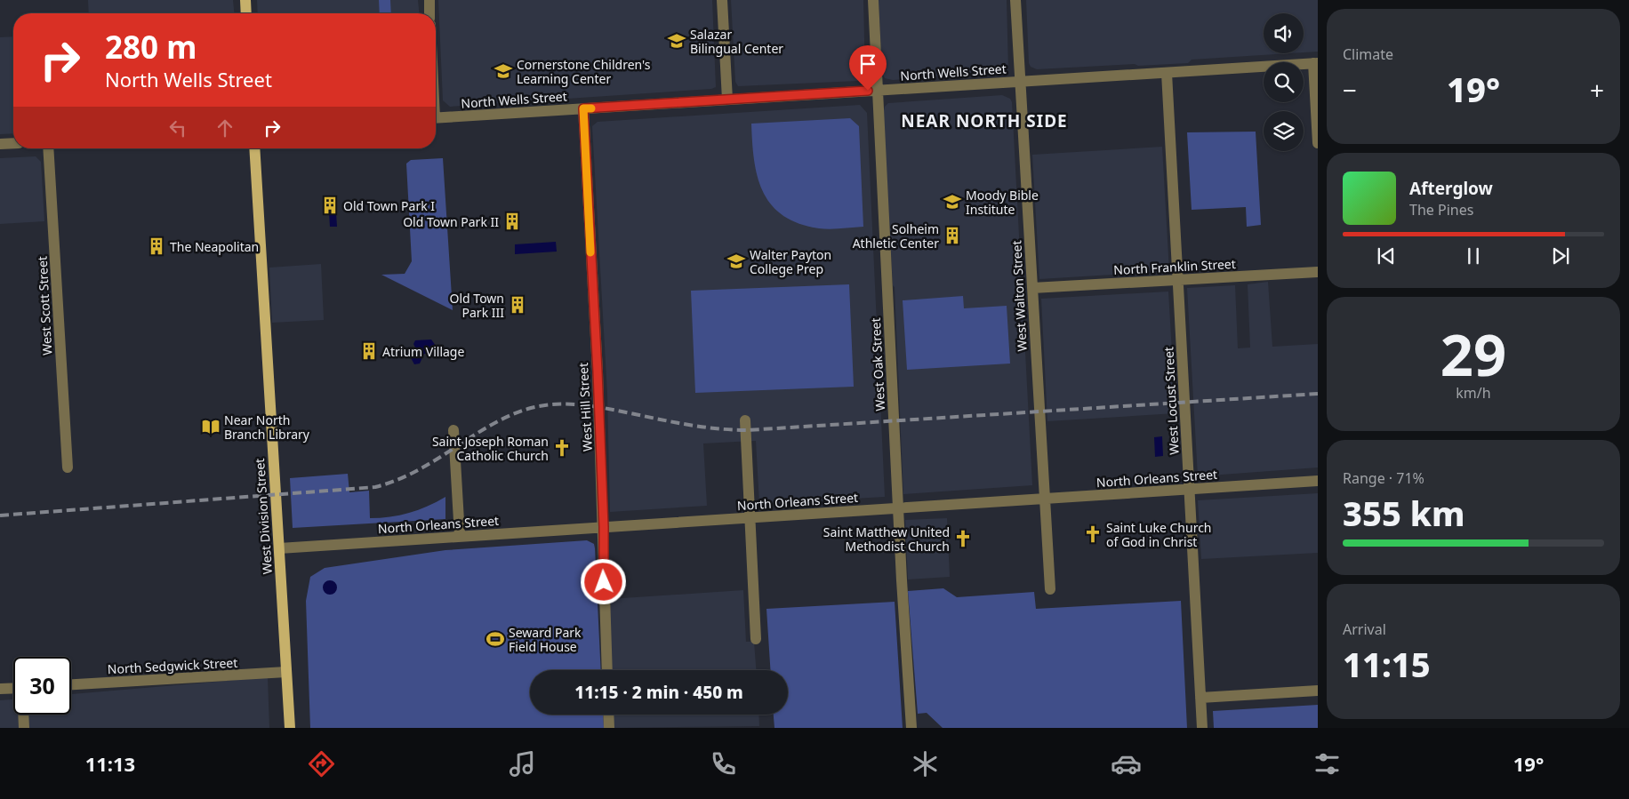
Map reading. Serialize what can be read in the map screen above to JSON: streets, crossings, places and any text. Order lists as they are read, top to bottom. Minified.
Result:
{"streets":{"main road":["West Division Street"],"street":["North Wells Street","North Franklin Street","West Walton Street","West Scott Street","West Oak Street","West Locust Street","West Hill Street","North Orleans Street","North Sedgwick Street"]},"crossings":[["North Wells Street","West Walton Street"],["North Wells Street","West Oak Street"],["North Wells Street","West Locust Street"],["North Wells Street","West Hill Street"],["North Franklin Street","West Walton Street"],["North Franklin Street","West Locust Street"],["West Walton Street","North Orleans Street"],["West Oak Street","North Orleans Street"],["West Locust Street","North Orleans Street"],["West Hill Street","North Orleans Street"],["North Orleans Street","West Division Street"],["West Division Street","North Sedgwick Street"]],"districts":["NEAR NORTH SIDE"],"places":{"school or university":["Salazar Bilingual Center","Cornerstone Children's Learning Center","Moody Bible Institute","Walter Payton College Prep"],"building":["Old Town Park I","Old Town Park II","Solheim Athletic Center","The Neapolitan","Old Town Park III","Atrium Village"],"library":["Near North Branch Library"],"church":["Saint Joseph Roman Catholic Church","Saint Luke Church of God in Christ","Saint Matthew United Methodist Church"],"sports":["Seward Park Field House"]},"page":{"tile":["Climate",["29","km/h"],["Range · 71%","355 km"],["Arrival","11:15"]],"turn":["280 m","North Wells Street"],"heat":["−","19°","+"],"song":["Afterglow","The Pines"],"limit":"30","trip":"11:15 · 2 min · 450 m","tabs":["11:13","19°"]}}
